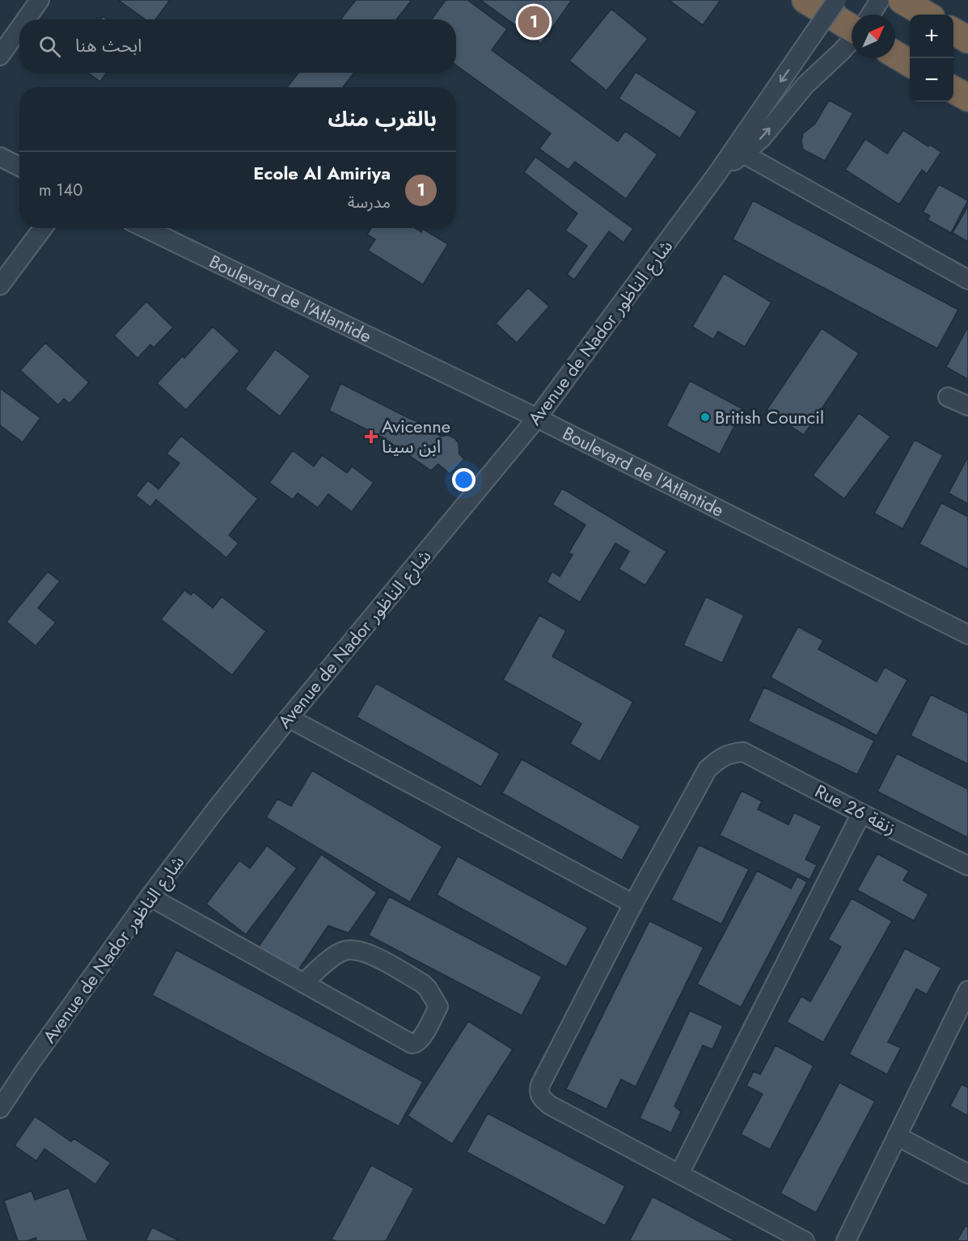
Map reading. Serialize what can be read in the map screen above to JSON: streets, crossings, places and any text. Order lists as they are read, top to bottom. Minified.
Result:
{"streets":{"street":["Boulevard de l'Atlantide","Avenue de Nador شارع الناظور","Rue 26 زنقة"]},"crossings":[["Boulevard de l'Atlantide","Avenue de Nador شارع الناظور"]],"places":{"other":["British Council"],"health":["Avicenne ابن سينا"]},"north":"top right","page":{"pins":"1","map_buttons":["+","−"],"search":"ابحث هنا","heading":"بالقرب منك","list":[{"mark":"1","name":"Ecole Al Amiriya","note":"مدرسة","value":"140 m"}]}}
